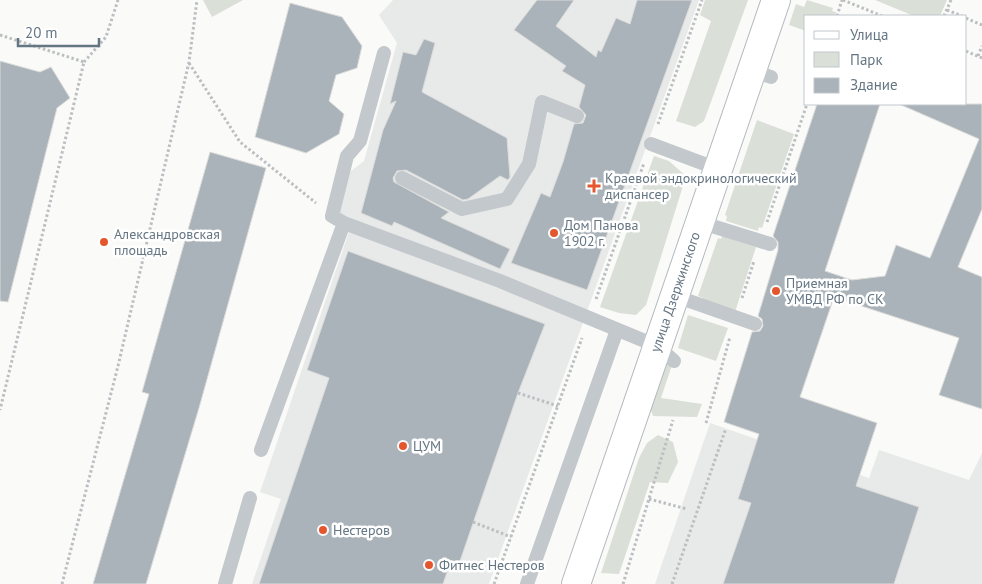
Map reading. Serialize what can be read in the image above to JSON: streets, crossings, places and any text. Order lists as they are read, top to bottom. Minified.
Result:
{"streets":{"main road":["улица Дзержинского"]},"places":{"health":["Краевой эндокринологический диспансер"],"other":["Дом Панова 1902 г.","Александровская площадь","Приемная УМВД РФ по СК","ЦУМ","Нестеров","Фитнес Нестеров"]},"legend":["Улица","Парк","Здание"],"scale_bar":"20 m"}
